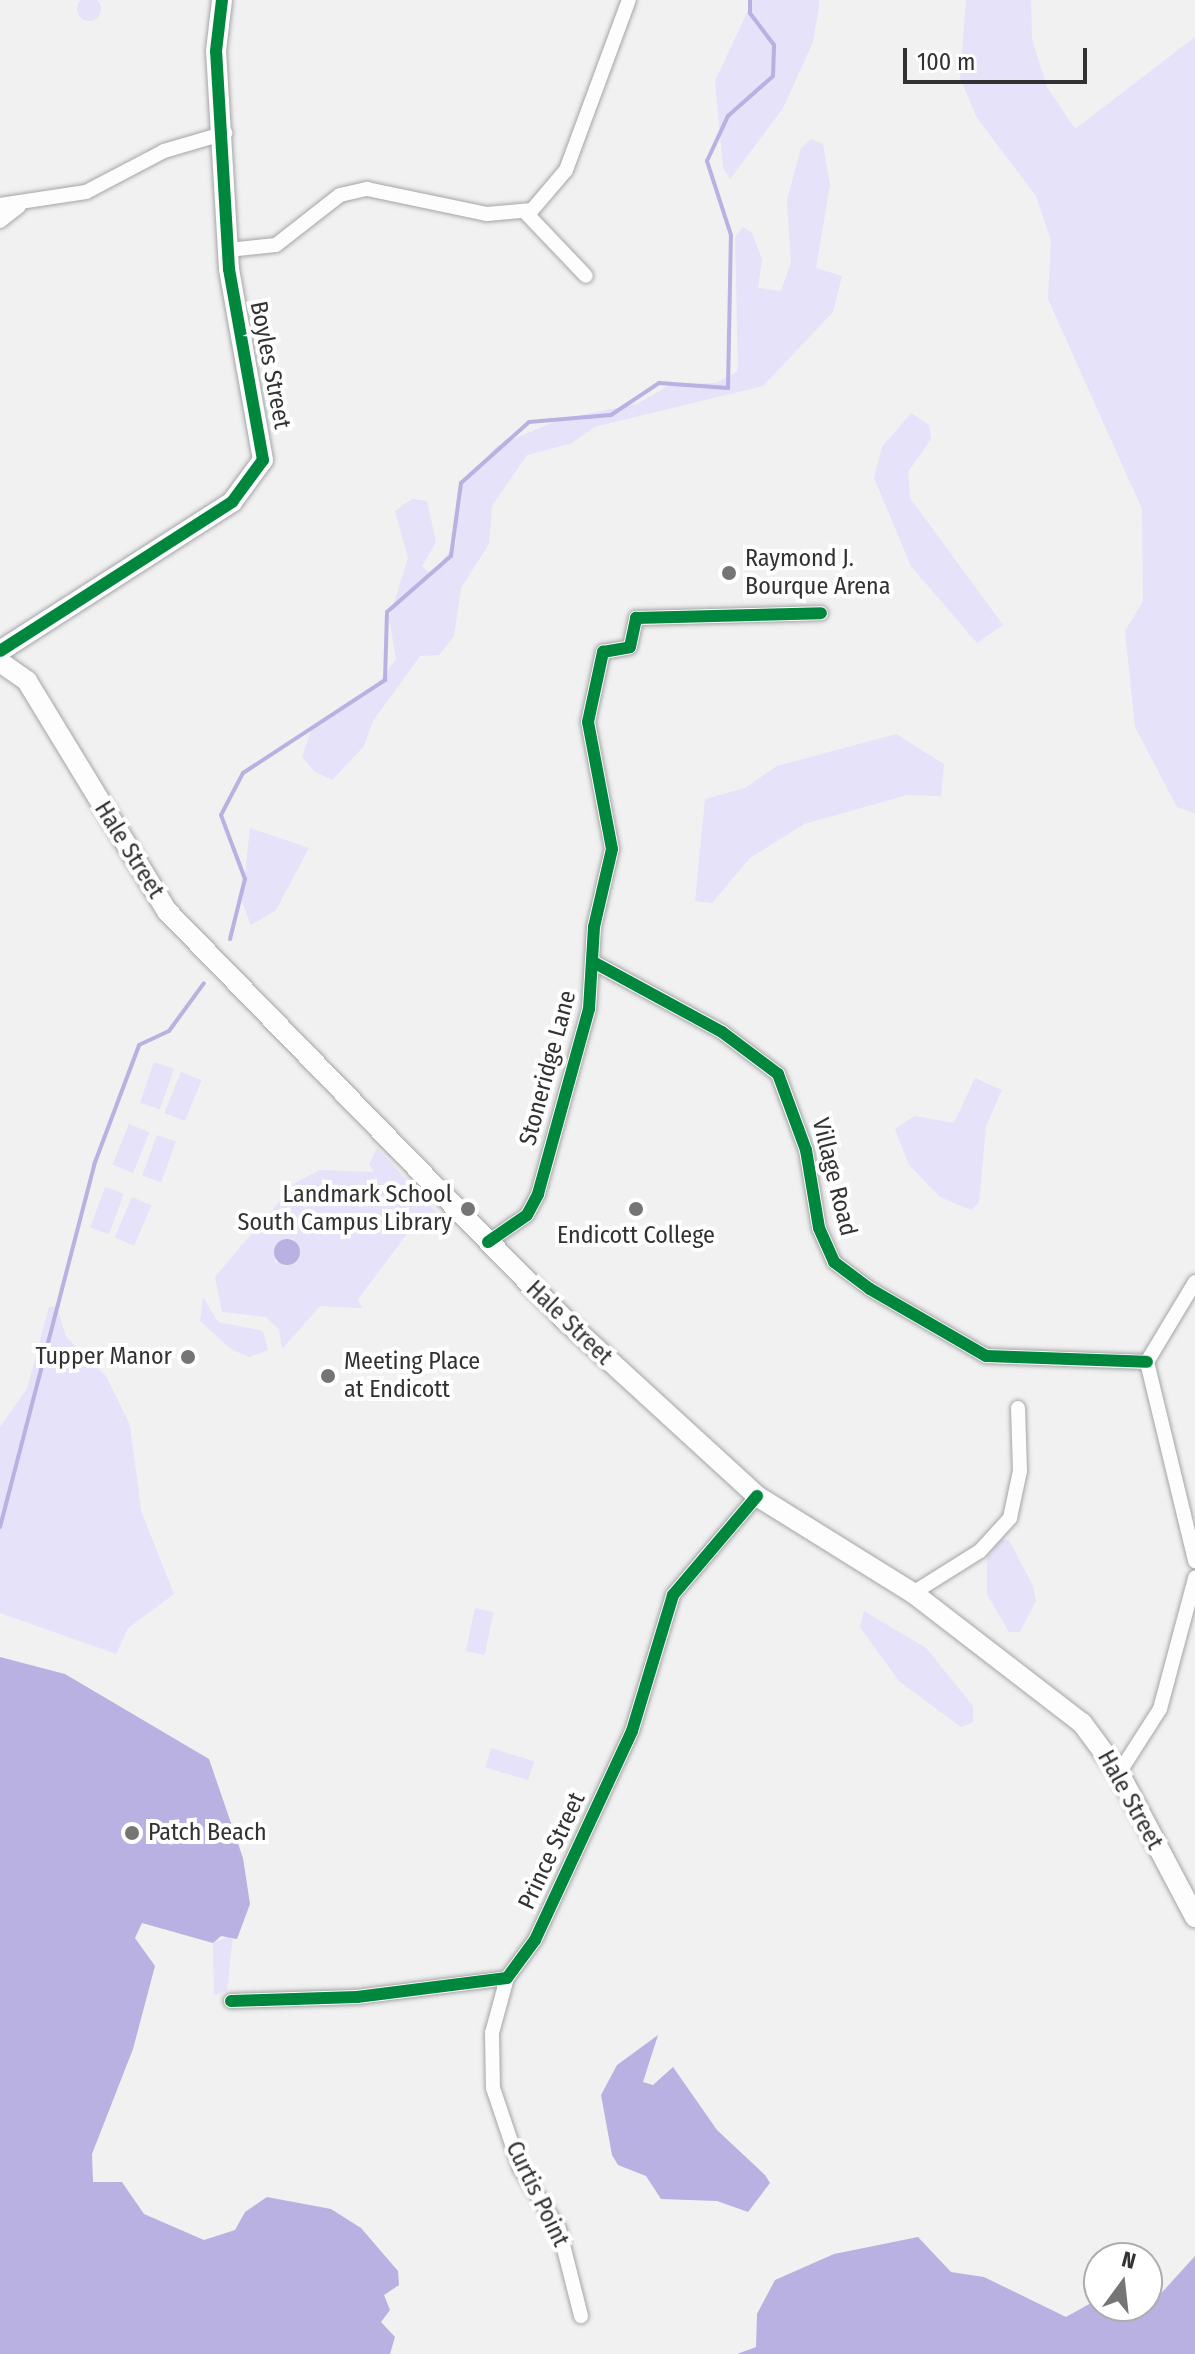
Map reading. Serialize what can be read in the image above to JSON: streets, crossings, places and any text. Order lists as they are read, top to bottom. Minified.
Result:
{"streets":{"main road":["Boyles Street","Hale Street"],"street":["Stoneridge Lane","Village Road","Prince Street","Curtis Point"]},"crossings":[["Hale Street","Stoneridge Lane"],["Hale Street","Prince Street"],["Stoneridge Lane","Village Road"],["Prince Street","Curtis Point"]],"places":["Raymond J. Bourque Arena","Landmark School South Campus Library","Endicott College","Tupper Manor","Meeting Place at Endicott","Patch Beach"],"scale_bar":"100 m","north":"top"}
